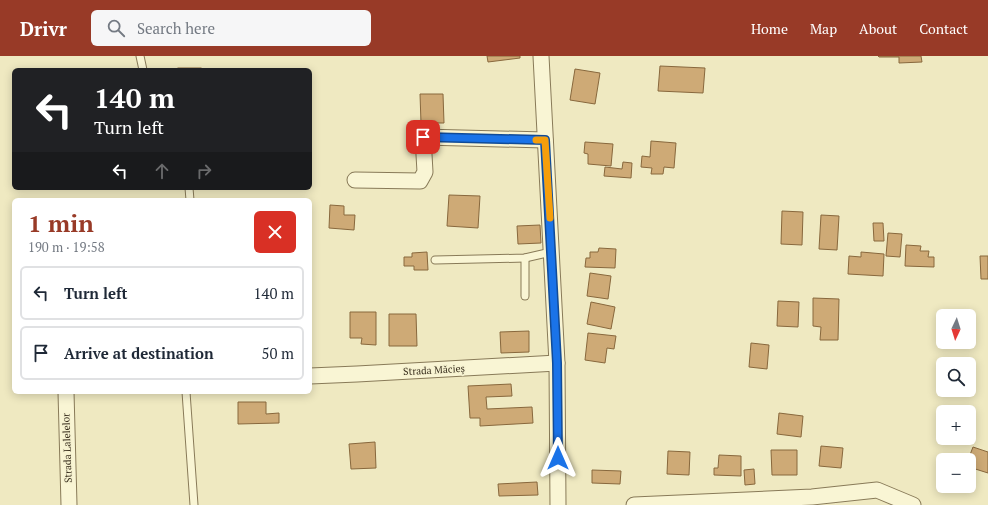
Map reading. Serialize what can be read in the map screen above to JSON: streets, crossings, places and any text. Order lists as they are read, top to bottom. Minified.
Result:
{"streets":{"street":["Strada Măcieș","Strada Lalelelor"]},"north":"bottom","page":{"header":"Drivr","search":"Search here","nav":["Home","Map","About","Contact"],"turn":["140 m","Turn left"],"heading":["1 min","190 m · 19:58"],"list":[{"name":"Turn left","value":"140 m"},{"name":"Arrive at destination","value":"50 m"}],"map_buttons":["+","−"]}}
